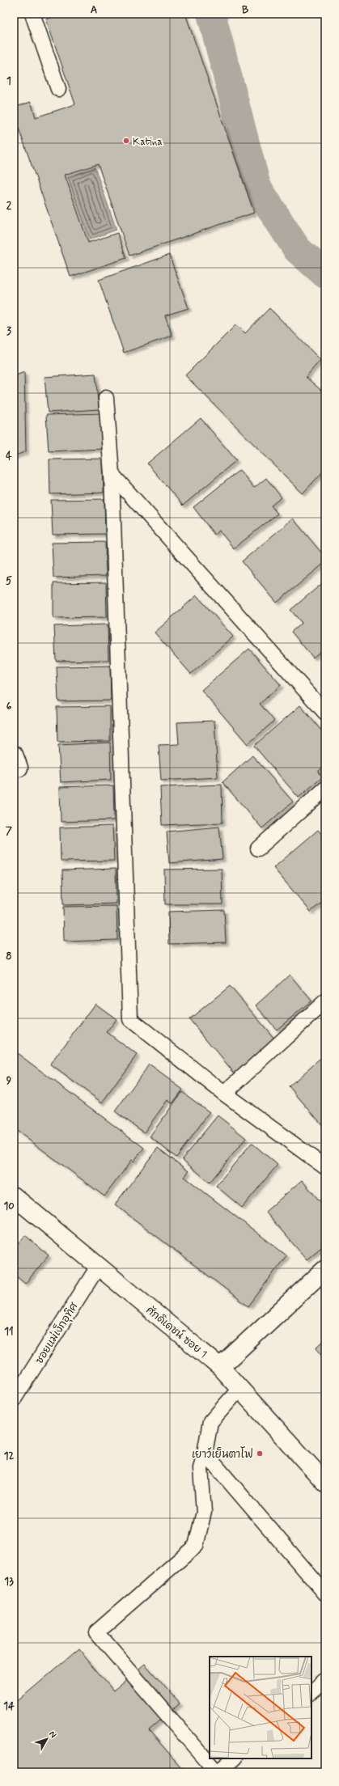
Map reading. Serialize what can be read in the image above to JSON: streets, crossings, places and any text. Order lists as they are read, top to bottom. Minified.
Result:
{"streets":{"street":["ศักดิเดชน์ ซอย 1"],"lane":["ซอยแม่เง็กอุทิศ"]},"crossings":[["ศักดิเดชน์ ซอย 1","ซอยแม่เง็กอุทิศ"]],"places":["Katina","เยาว์เย็นตาโฟ"],"north":"top right","grid":{"columns":["A","B"],"rows":["1","2","3","4","5","6","7","8","9","10","11","12","13","14"]}}
